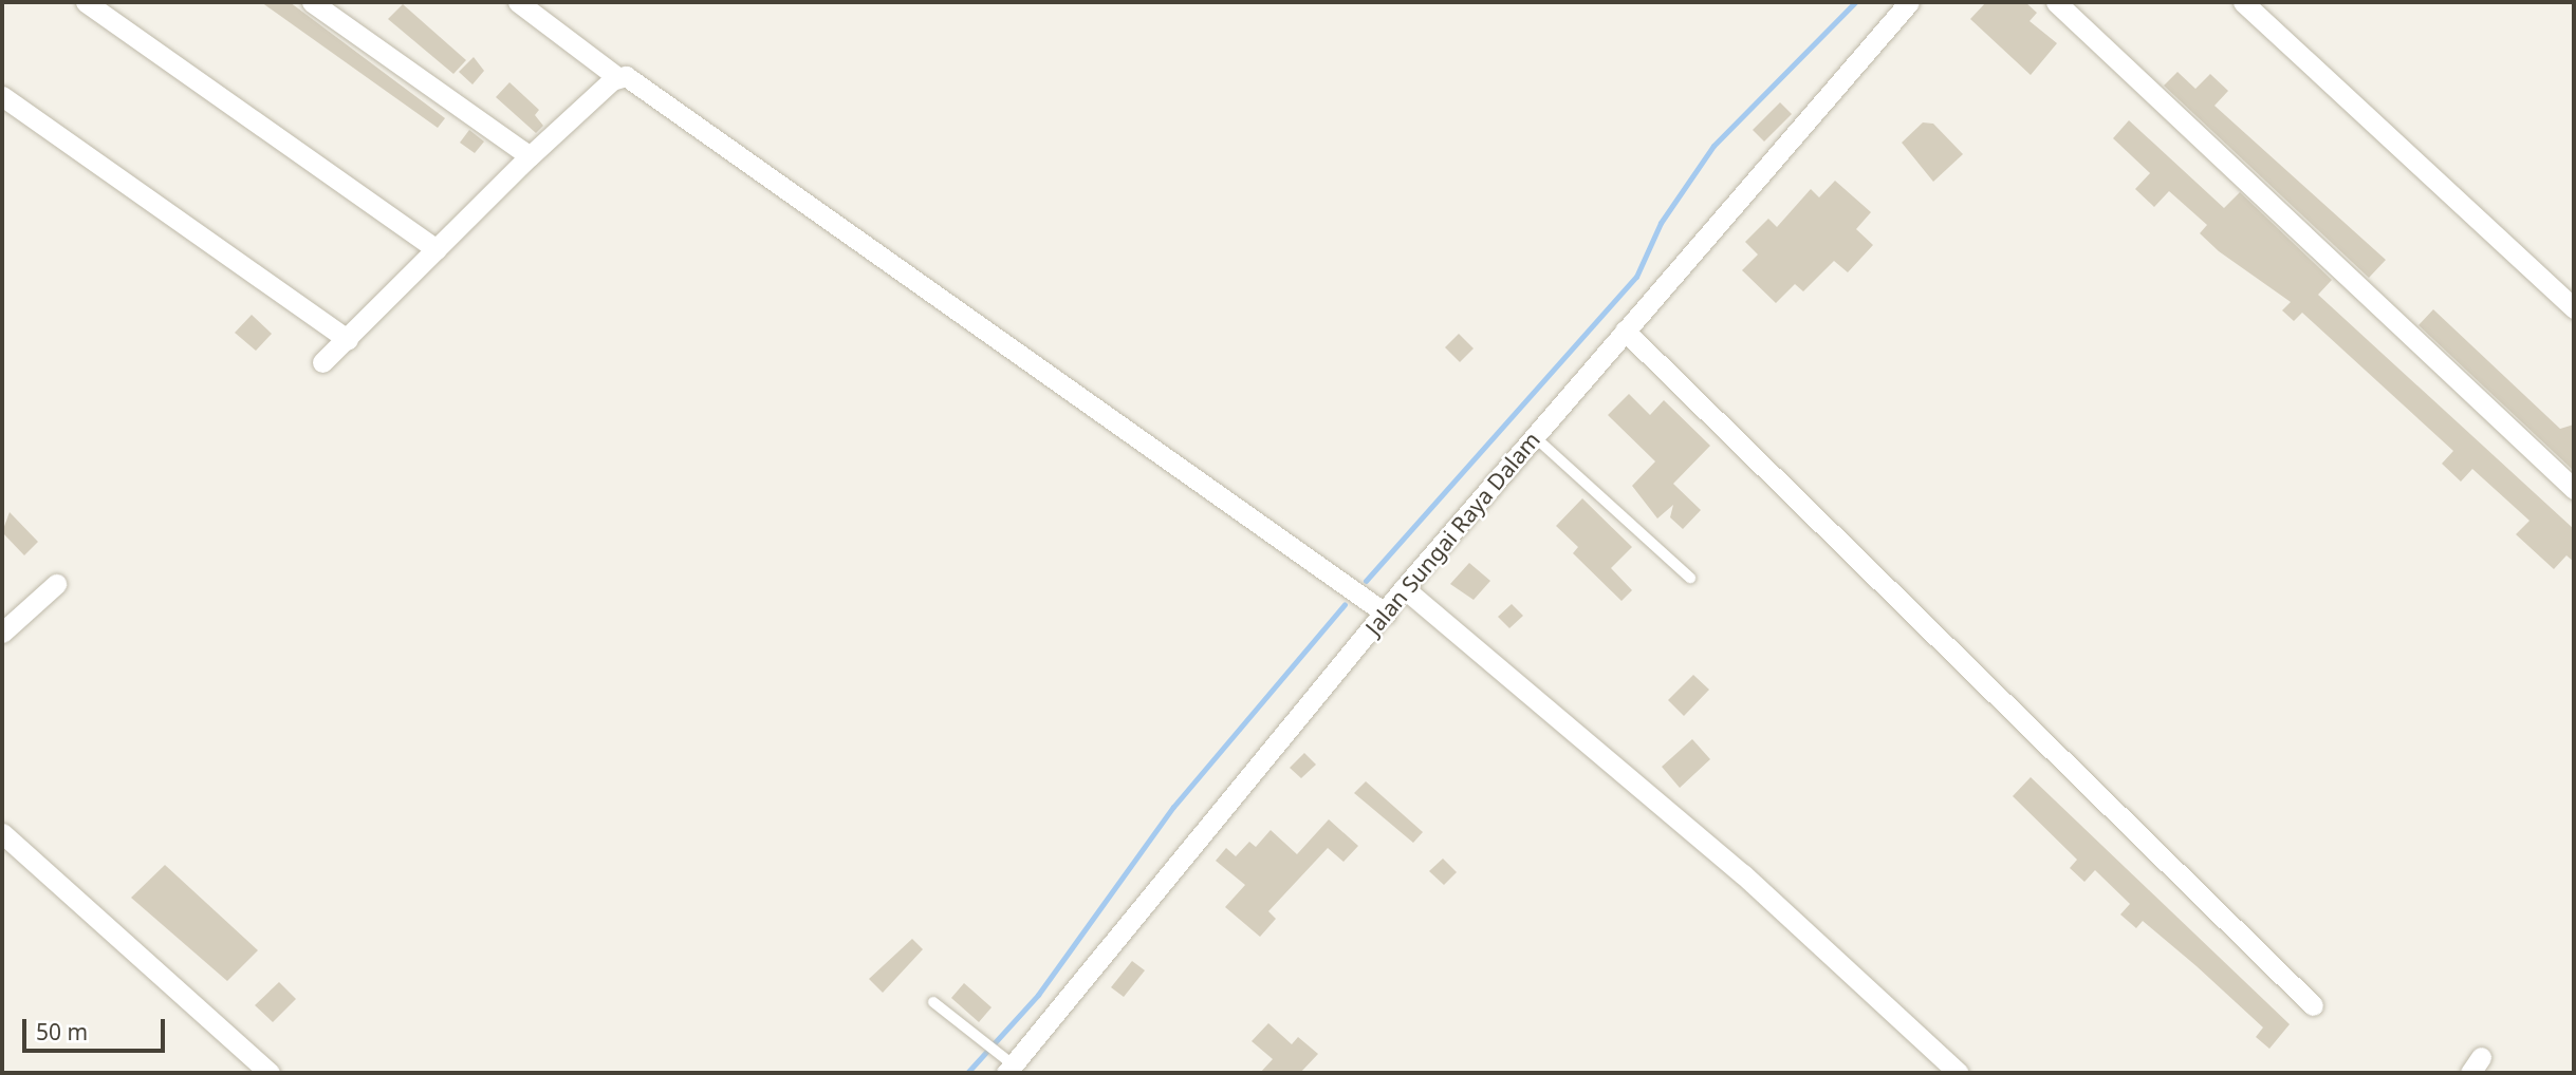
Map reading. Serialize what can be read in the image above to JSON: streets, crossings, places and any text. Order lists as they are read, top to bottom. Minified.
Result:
{"streets":{"street":["Jalan Sungai Raya Dalam"]},"scale_bar":"50 m"}
